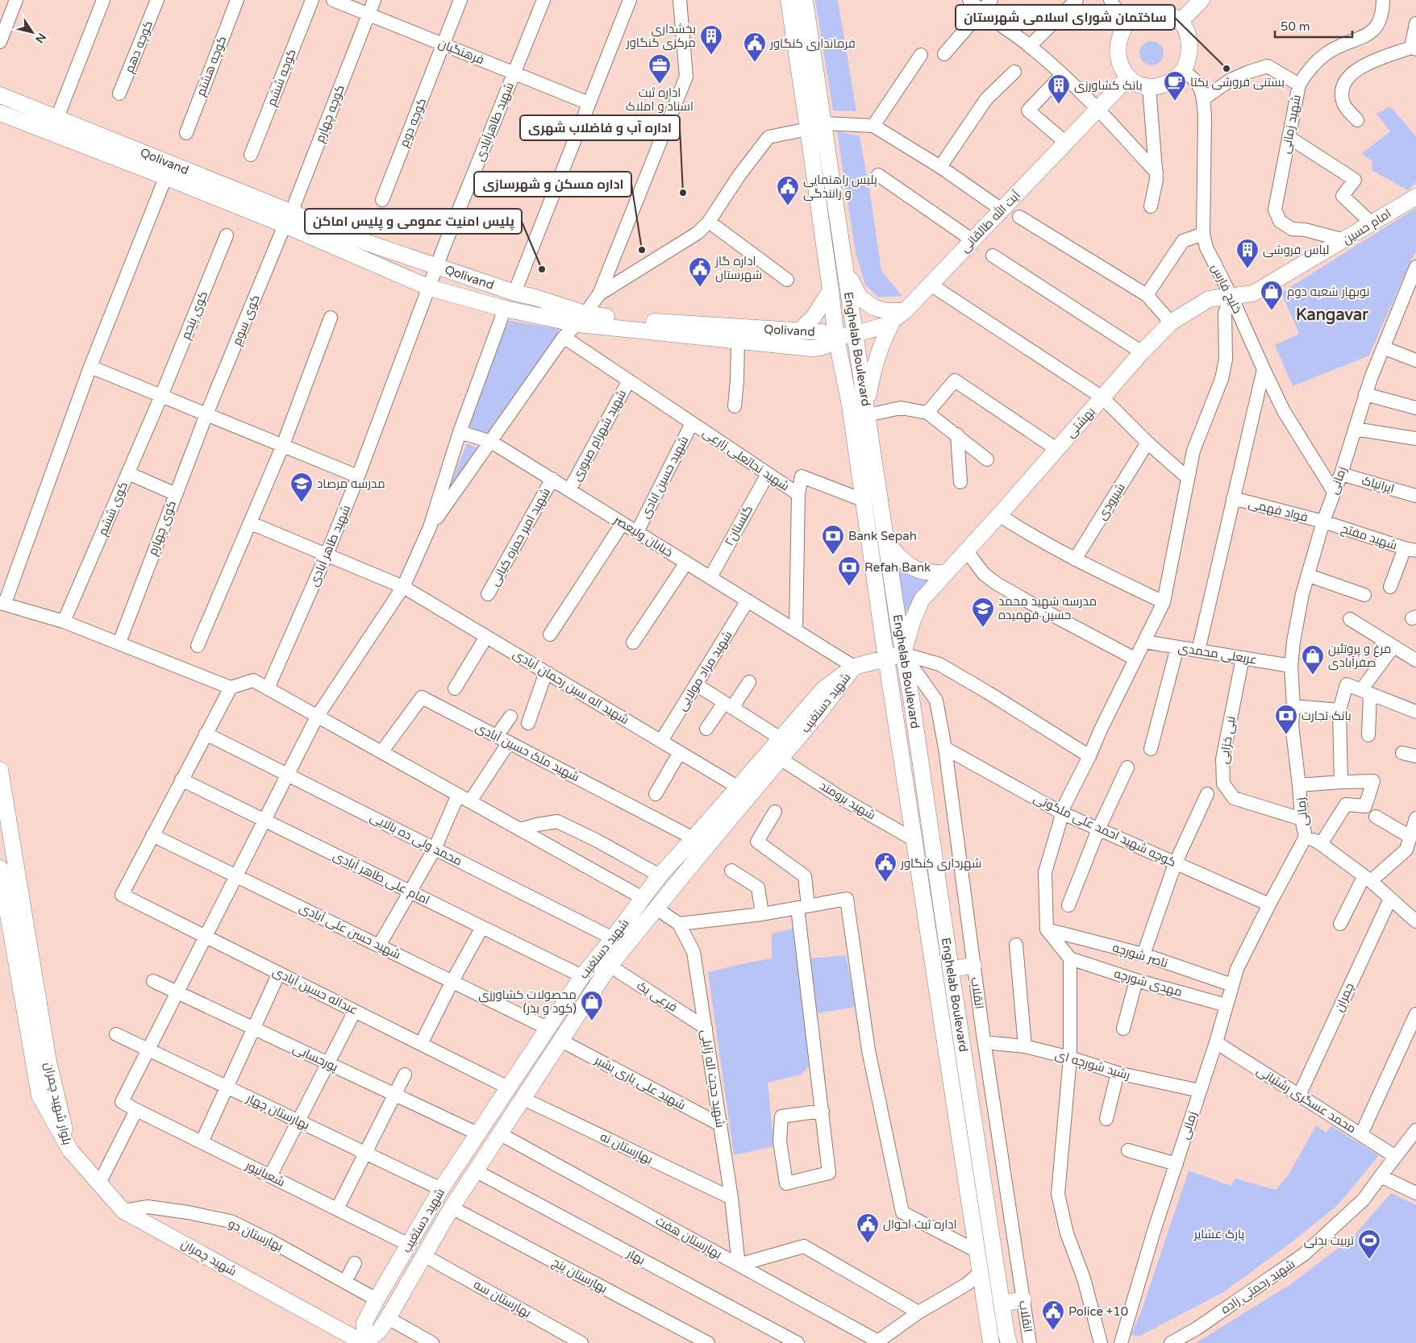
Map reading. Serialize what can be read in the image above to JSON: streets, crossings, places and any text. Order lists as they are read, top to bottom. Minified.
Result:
{"streets":{"main road":["Qolivand","آیت الله طالقانی","امام حسین","Enghelab Boulevard","بهشتی","شهید دستغیب","بلوار شهید چمران","شهید چمران"],"street":["کوچه دهم","فرهنگیان","کوچه هشتم","کوچه ششم","کوچه چهارم","شهید طاهرآبادی","کوچه دوم","شهید زمانی","خلیج فارس","کوی پنجم","کوی سوم","شهید شهرام صبوری","شهید نجاتعلی زارعی","شهید حسین ابادی","زمانی","ایرانپاک","شیرودی","کوی ششم","فواد فهمی","گلستان۲","کوی چهارم","خیابان ولیعصر","شهید امیر حمزه کیانی","شهید مفتح","شهید طاهر آبادی","عربعلی محمدی","شهید مراد مولایی","شهید اله سین رحمان آبادی","نبی خزایی","شهید ملک حسین آبادی","شهید برومند","کوچه شهید احمد علی ملکوتی","محمد ولی ده بالایی","امام علی طاهر آبادی","شهید حسن علی آبادی","ناصر شورچه","مهدی شورچه","عبداله حسین آبادی","انقلاب","فرعی یک","چمران","پورحسابی","رشید شورچه ای","شهید حجت اله زابلی","شهید علی یاری بشیر","محمد عسگری رشتیانی","بهارستان چهار","بهارستان نه","شعبانپور","بهارستان دو","بهارستان هفت","بهار","بهارستان پنج","شهید رحمتی زاده","بهارستان سه"]},"crossings":[["فرهنگیان","کوچه چهارم"],["فرهنگیان","شهید طاهرآبادی"],["فرهنگیان","کوچه دوم"],["کوچه چهارم","Qolivand"],["کوچه چهارم","کوی سوم"],["شهید طاهرآبادی","Qolivand"],["شهید طاهرآبادی","شهید طاهر آبادی"],["شهید زمانی","امام حسین"],["Qolivand","آیت الله طالقانی"],["Qolivand","کوی سوم"],["Qolivand","Enghelab Boulevard"],["Qolivand","شهید طاهر آبادی"],["آیت الله طالقانی","خلیج فارس"],["آیت الله طالقانی","Enghelab Boulevard"],["امام حسین","خلیج فارس"],["امام حسین","بهشتی"],["خلیج فارس","بهشتی"],["خلیج فارس","زمانی"],["کوی پنجم","کوی ششم"],["کوی سوم","کوی چهارم"],["Enghelab Boulevard","بهشتی"],["Enghelab Boulevard","شهید برومند"],["Enghelab Boulevard","انقلاب"],["بهشتی","انقلاب"],["شهید شهرام صبوری","شهید نجاتعلی زارعی"],["شهید شهرام صبوری","خیابان ولیعصر"],["شهید نجاتعلی زارعی","شهید حسین ابادی"],["شهید نجاتعلی زارعی","گلستان۲"],["شهید نجاتعلی زارعی","خیابان ولیعصر"],["شهید حسین ابادی","خیابان ولیعصر"],["زمانی","ایرانپاک"],["زمانی","فواد فهمی"],["زمانی","شهید مفتح"],["زمانی","عربعلی محمدی"],["زمانی","نبی خزایی"],["زمانی","کوچه شهید احمد علی ملکوتی"],["زمانی","ناصر شورچه"],["زمانی","مهدی شورچه"],["زمانی","رشید شورچه ای"],["زمانی","محمد عسگری رشتیانی"],["فواد فهمی","شهید مفتح"],["گلستان۲","خیابان ولیعصر"],["خیابان ولیعصر","شهید امیر حمزه کیانی"],["خیابان ولیعصر","شهید مراد مولایی"],["شهید طاهر آبادی","شهید اله سین رحمان آبادی"],["عربعلی محمدی","نبی خزایی"],["شهید مراد مولایی","شهید اله سین رحمان آبادی"],["شهید اله سین رحمان آبادی","شهید دستغیب"],["شهید دستغیب","شهید ملک حسین آبادی"],["شهید دستغیب","شهید برومند"],["شهید دستغیب","محمد ولی ده بالایی"],["شهید دستغیب","امام علی طاهر آبادی"],["شهید دستغیب","شهید حسن علی آبادی"],["شهید دستغیب","عبداله حسین آبادی"],["شهید دستغیب","فرعی یک"],["شهید دستغیب","پورحسابی"],["شهید دستغیب","شهید حجت اله زابلی"],["شهید دستغیب","شهید علی یاری بشیر"],["شهید دستغیب","بهارستان چهار"],["شهید دستغیب","بهارستان نه"],["شهید دستغیب","شعبانپور"],["شهید دستغیب","بهارستان دو"],["شهید دستغیب","بهارستان هفت"],["شهید دستغیب","بهار"],["شهید دستغیب","شهید چمران"],["شهید دستغیب","بهارستان پنج"],["شهید دستغیب","بهارستان سه"],["کوچه شهید احمد علی ملکوتی","انقلاب"],["شهید حسن علی آبادی","عبداله حسین آبادی"],["انقلاب","رشید شورچه ای"],["فرعی یک","شهید حجت اله زابلی"],["چمران","محمد عسگری رشتیانی"],["شهید حجت اله زابلی","شهید علی یاری بشیر"],["شهید حجت اله زابلی","بهارستان نه"],["شهید حجت اله زابلی","بهارستان هفت"],["محمد عسگری رشتیانی","شهید رحمتی زاده"],["بلوار شهید چمران","شهید چمران"],["بهارستان چهار","شعبانپور"],["بهارستان دو","شهید چمران"]],"districts":["Kangavar"],"parks":["پارک عشایر"],"places":{"building":["بخشداری مرکزی کنگاور","بانک کشاورزی","لباس فروشی"],"public building":["فرمانداری کنگاور","پلیس راهنمایی و رانندگی","اداره گاز شهرستان","شهرداری کنگاور","اداره ثبت احوال","Police +10"],"other":["ساختمان شورای اسلامی شهرستان","اداره آب و فاضلاب شهری","اداره مسکن و شهرسازی","پلیس امنیت عمومی و پلیس اماکن"],"office":["اداره ثبت اسناد و املاک"],"cafe":["بستنی فروشی یکتا"],"shop":["نوبهار شعبه دوم","مرغ و پروتئین صفرآبادی","محصولات کشاورزی (کود و بذر)"],"school or university":["مدرسه مرصاد","مدرسه شهید محمد حسین فهمیده"],"bank":["Bank Sepah","Refah Bank","بانک تجارت"],"sports":["تربیت بدنی"]},"scale_bar":"50 m","north":"bottom right"}
